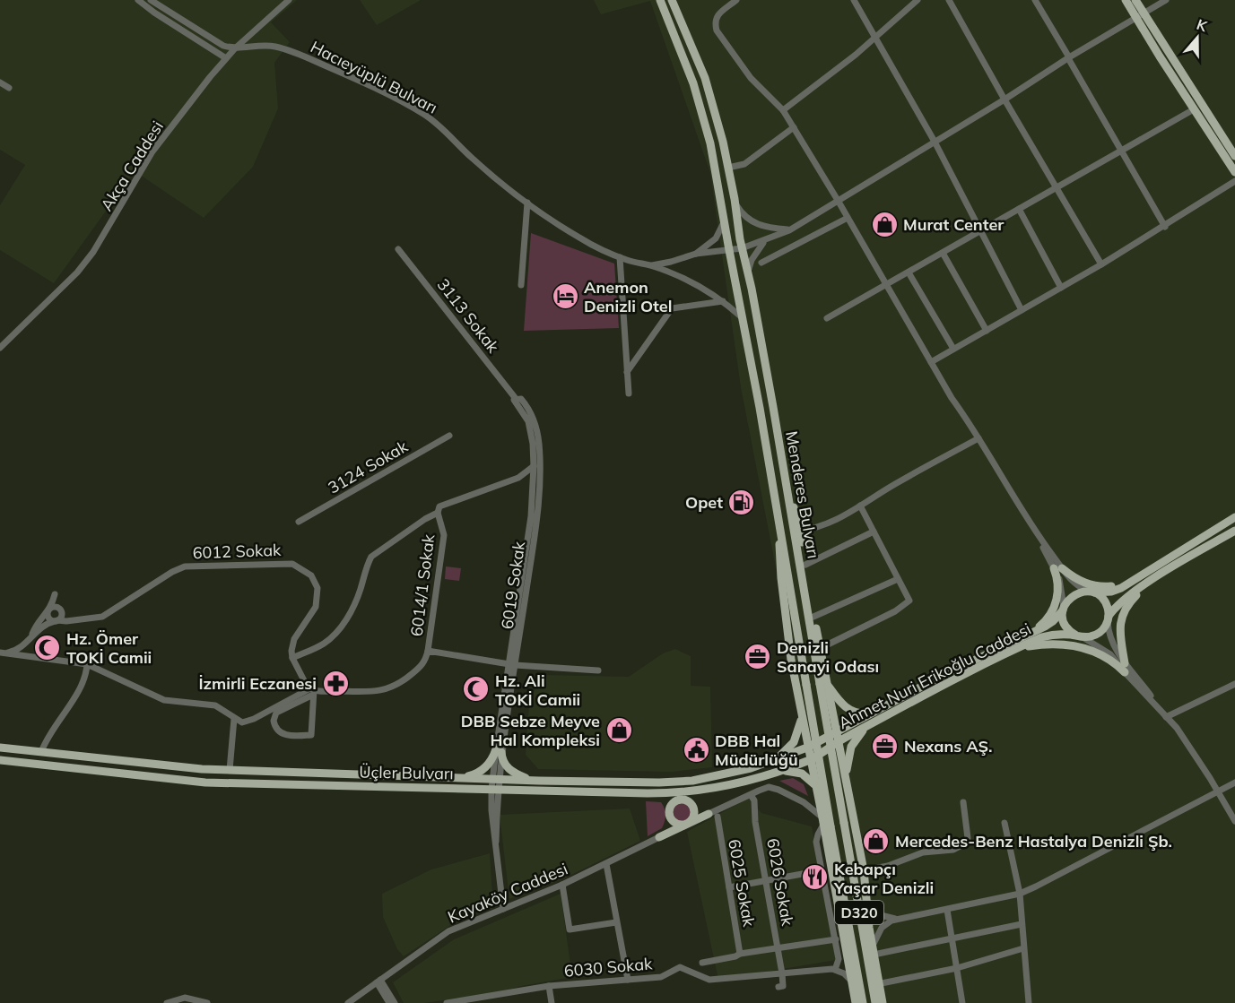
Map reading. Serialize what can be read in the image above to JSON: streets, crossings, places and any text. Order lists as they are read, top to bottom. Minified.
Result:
{"streets":{"main road":["Menderes Bulvarı","Ahmet Nuri Erikoğlu Caddesi","Üçler Bulvarı","D320"],"street":["Hacıeyüplü Bulvarı","Akça Caddesi","3113 Sokak","3124 Sokak","6012 Sokak","6014/1 Sokak","6019 Sokak","6026 Sokak","6025 Sokak","Kayaköy Caddesi","6030 Sokak"]},"crossings":[["Hacıeyüplü Bulvarı","Akça Caddesi"],["Hacıeyüplü Bulvarı","Menderes Bulvarı"],["3113 Sokak","6019 Sokak"],["6014/1 Sokak","6019 Sokak"],["6019 Sokak","Üçler Bulvarı"],["6019 Sokak","Kayaköy Caddesi"],["Ahmet Nuri Erikoğlu Caddesi","Üçler Bulvarı"],["6026 Sokak","6030 Sokak"]],"places":{"shop":["Murat Center","DBB Sebze Meyve Hal Kompleksi","Mercedes-Benz Hastalya Denizli Şb."],"hotel":["Anemon Denizli Otel"],"fuel station":["Opet"],"mosque":["Hz. Ömer TOKİ Camii","Hz. Ali TOKİ Camii"],"office":["Denizli Sanayi Odası","Nexans AŞ."],"pharmacy":["İzmirli Eczanesi"],"public building":["DBB Hal Müdürlüğü"],"restaurant":["Kebapçı Yaşar Denizli"]},"north":"top"}
